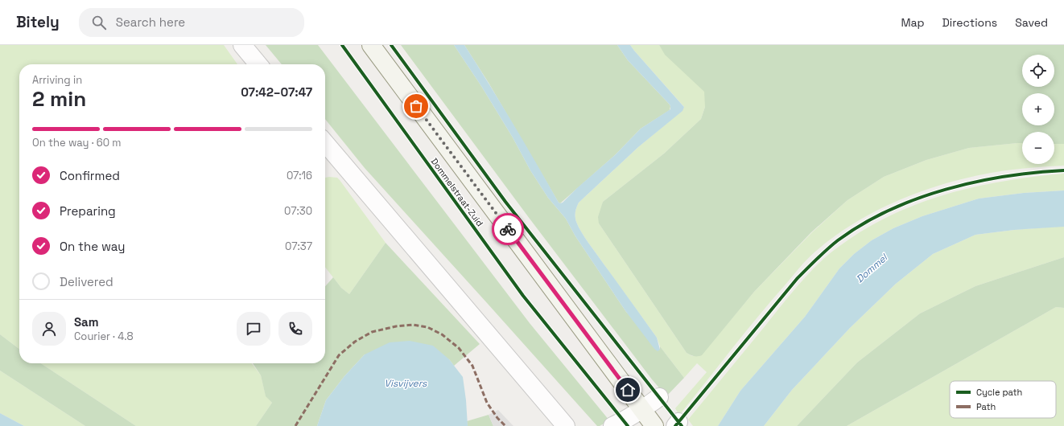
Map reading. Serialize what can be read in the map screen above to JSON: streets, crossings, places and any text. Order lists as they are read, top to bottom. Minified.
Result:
{"streets":{"main road":["Dommelstraat-Zuid"]},"water":["Dommel","Visvijvers"],"legend":["Cycle path","Path"],"page":{"header":"Bitely","search":"Search here","nav":["Map","Directions","Saved"],"map_buttons":["+","−"],"heading":["2 min","Arriving in","07:42–07:47"],"panel":["Sam","Courier · 4.8"],"bar":"On the way · 60 m","list":[["Confirmed","07:16"],["Preparing","07:30"],["On the way","07:37"],"Delivered"]}}
